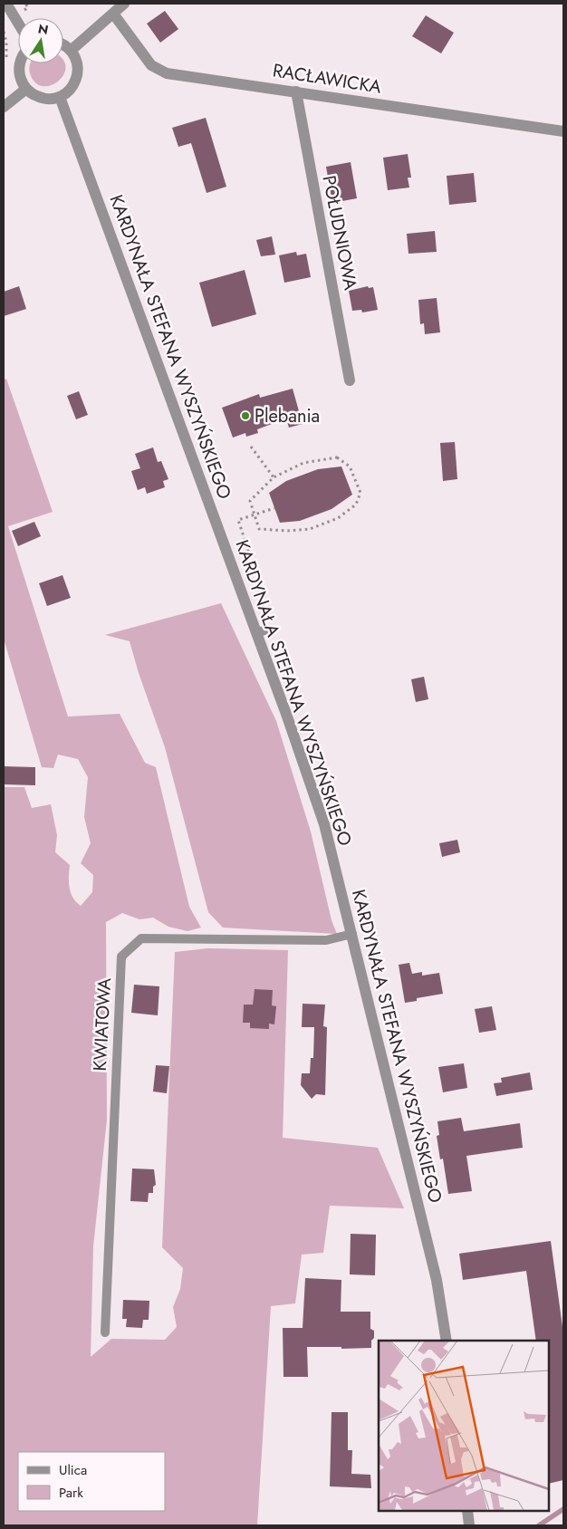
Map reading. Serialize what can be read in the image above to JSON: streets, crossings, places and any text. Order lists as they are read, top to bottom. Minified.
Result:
{"streets":{"street":["RACŁAWICKA","POŁUDNIOWA","KARDYNAŁA STEFANA WYSZYŃSKIEGO"],"lane":["KWIATOWA"]},"crossings":[["RACŁAWICKA","POŁUDNIOWA"],["KARDYNAŁA STEFANA WYSZYŃSKIEGO","KWIATOWA"]],"places":["Plebania"],"legend":["Ulica","Park"],"north":"top"}
